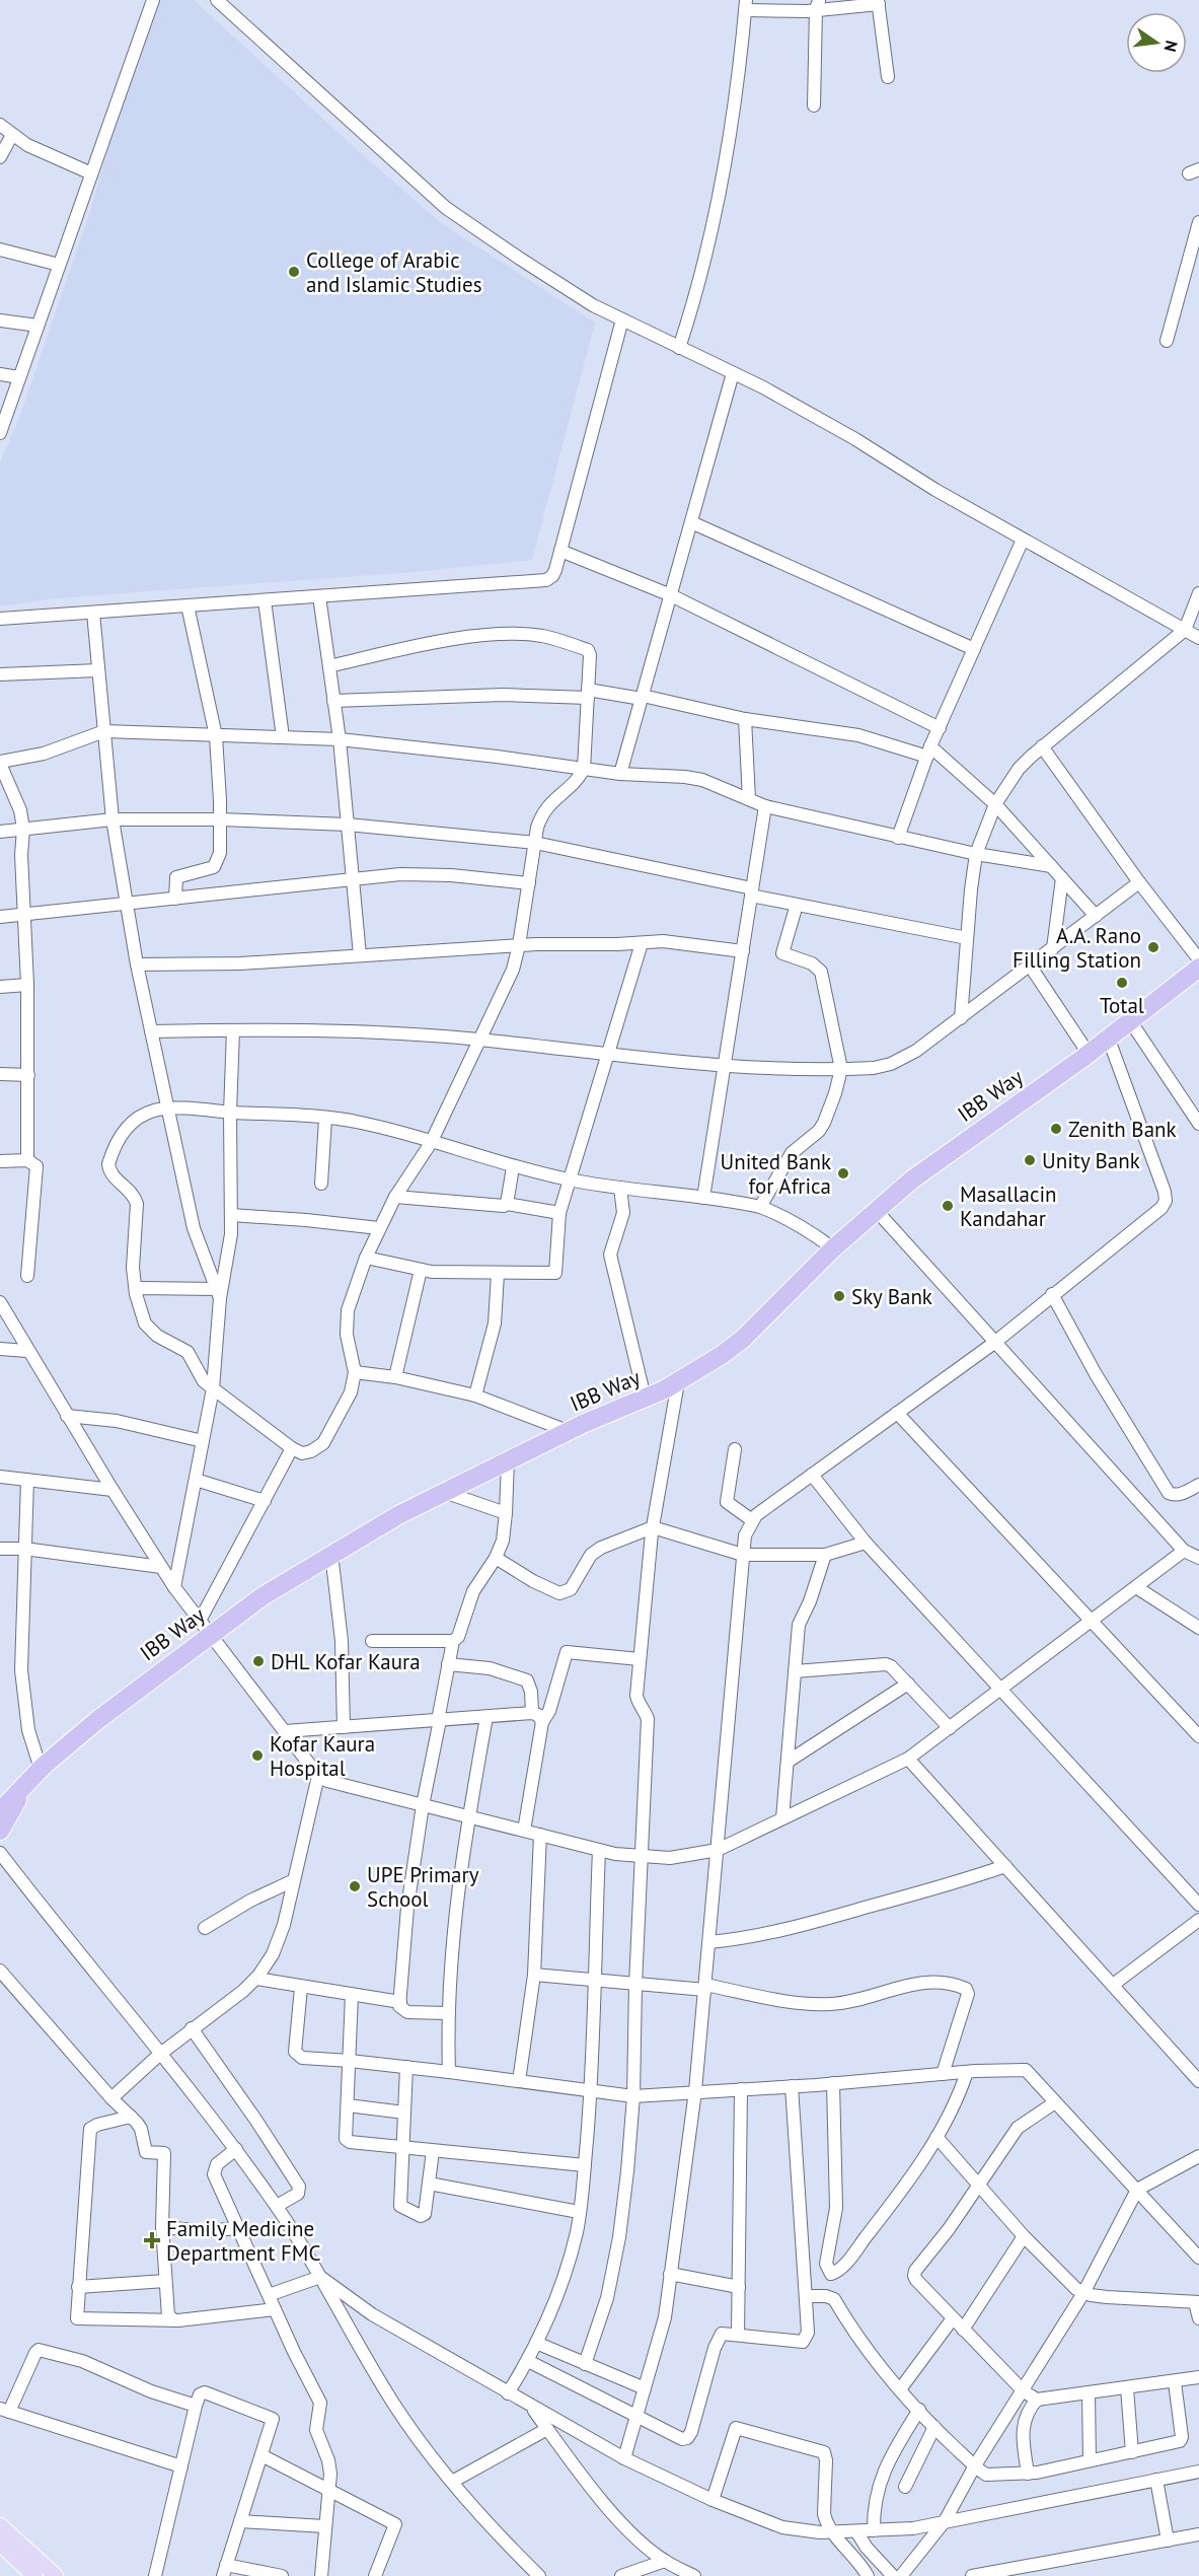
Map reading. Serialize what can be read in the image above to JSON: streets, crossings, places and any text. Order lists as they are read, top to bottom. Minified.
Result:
{"streets":{"highway":["IBB Way"]},"places":{"other":["College of Arabic and Islamic Studies","A.A. Rano Filling Station","Total","Zenith Bank","Unity Bank","United Bank for Africa","Masallacin Kandahar","Sky Bank","DHL Kofar Kaura","Kofar Kaura Hospital","UPE Primary School"],"health":["Family Medicine Department FMC"]},"north":"right"}
